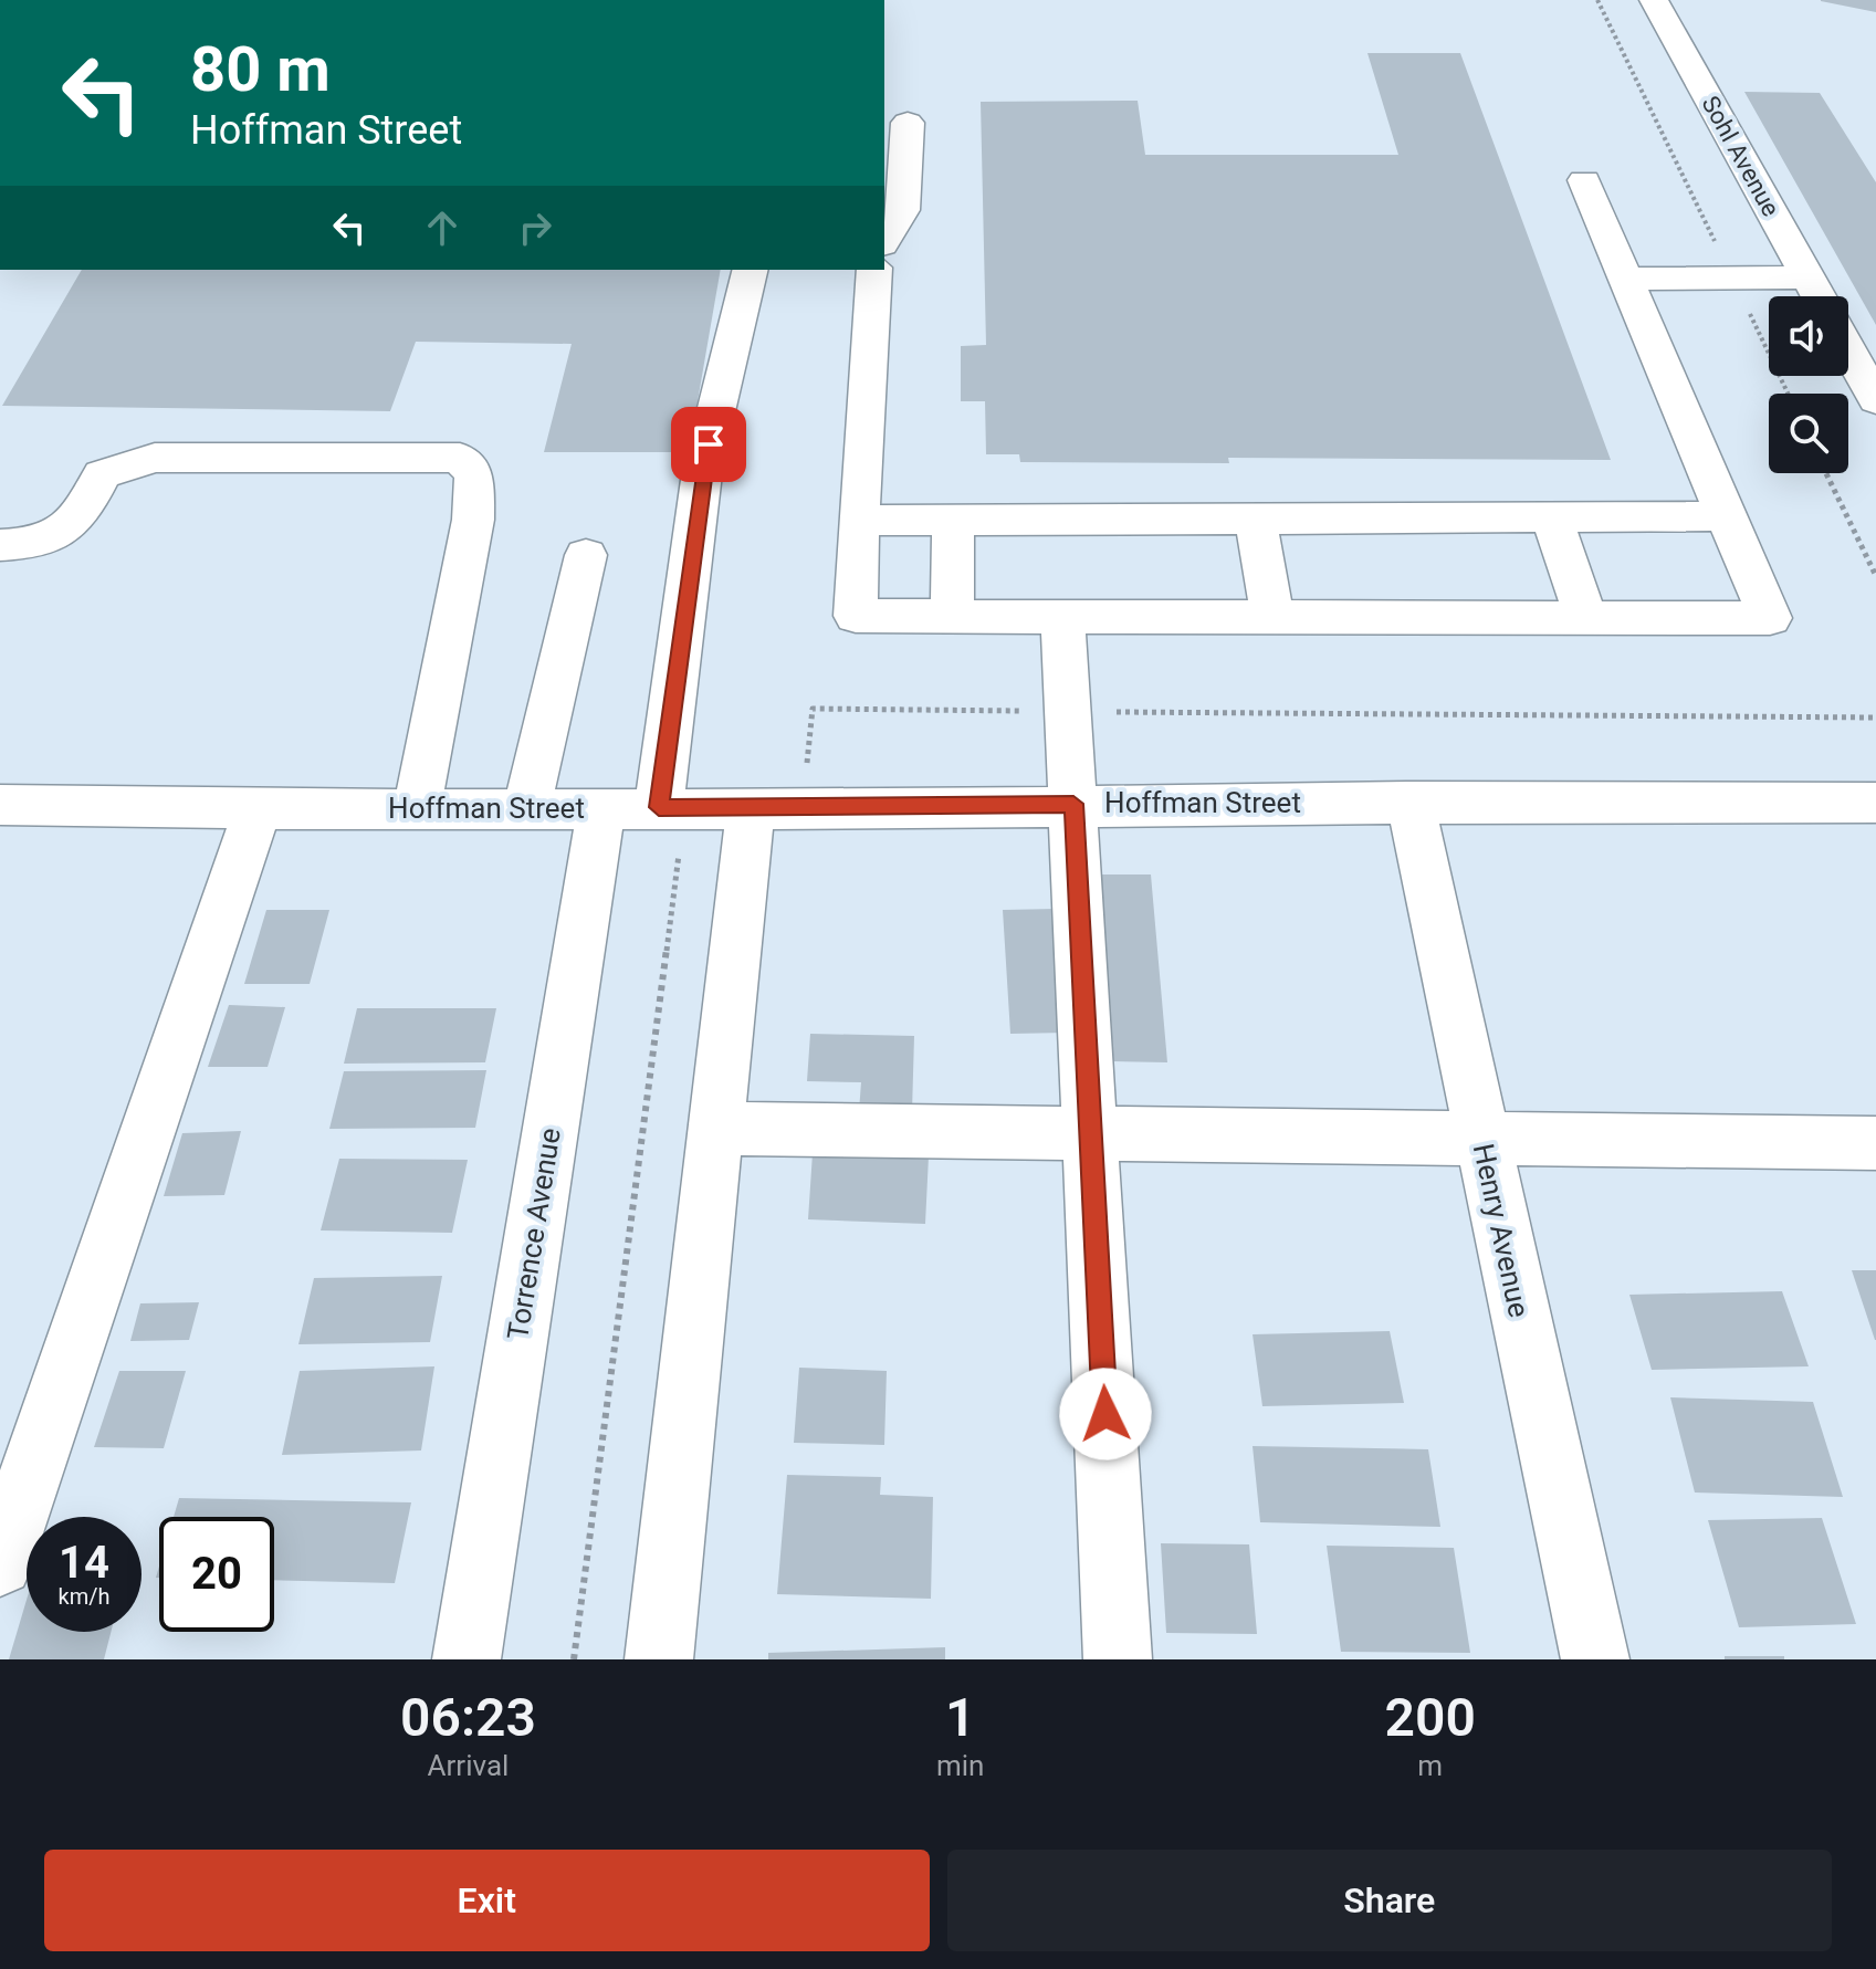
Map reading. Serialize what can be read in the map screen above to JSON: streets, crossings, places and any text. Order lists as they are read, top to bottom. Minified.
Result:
{"streets":{"street":["Sohl Avenue","Hoffman Street","Henry Avenue","Torrence Avenue"]},"crossings":[["Hoffman Street","Henry Avenue"],["Hoffman Street","Torrence Avenue"]],"page":{"turn":["80 m","Hoffman Street"],"speed":"14 km/h","limit":"20","eta":["06:23","Arrival","1","min","200","m"],"buttons":["Exit","Share"]}}
